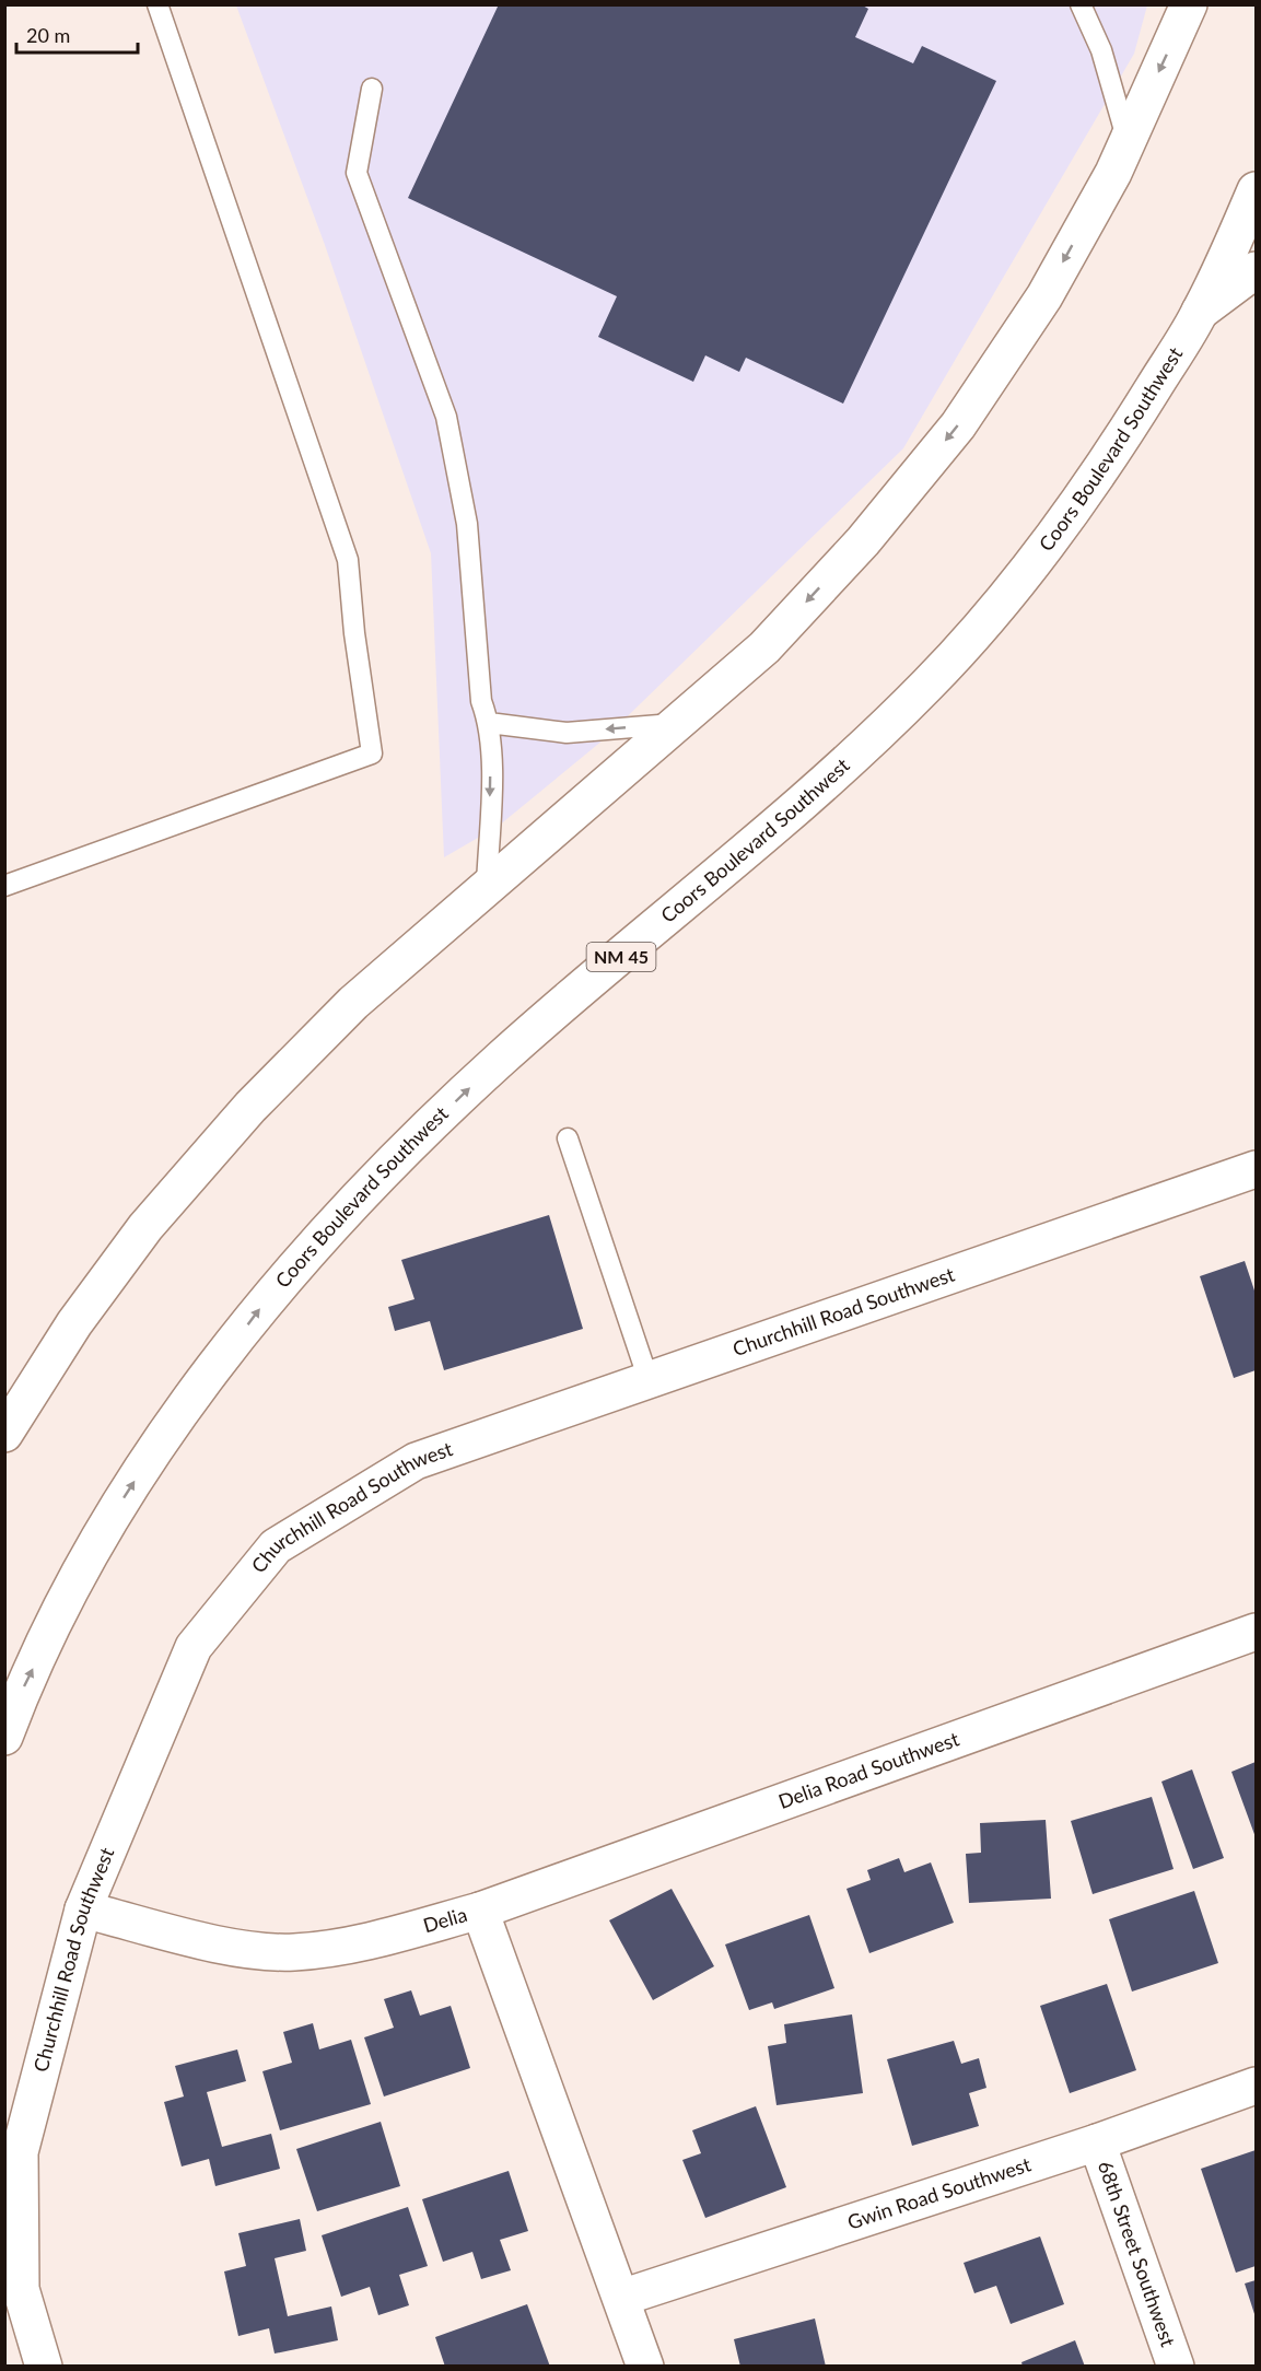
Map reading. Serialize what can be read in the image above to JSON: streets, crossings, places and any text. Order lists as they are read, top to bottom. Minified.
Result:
{"streets":{"street":["Coors Boulevard Southwest","NM 45","Churchhill Road Southwest","Delia Road Southwest","Delia","Gwin Road Southwest","68th Street Southwest"]},"crossings":[["Churchhill Road Southwest","Delia"],["Delia Road Southwest","Delia"],["Delia","Gwin Road Southwest"],["Gwin Road Southwest","68th Street Southwest"]],"scale_bar":"20 m"}
